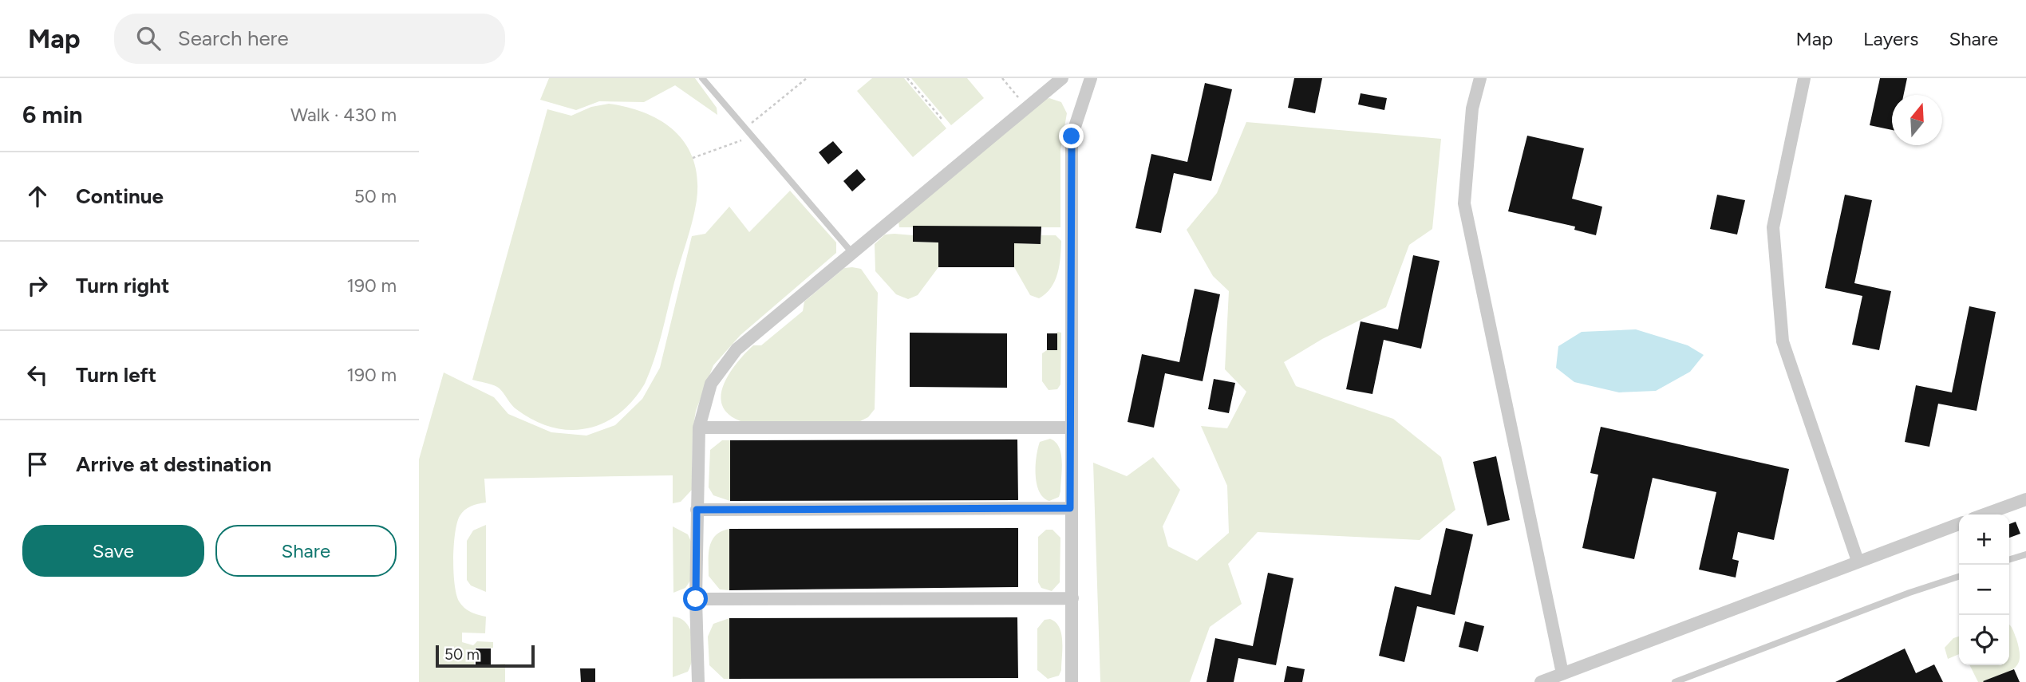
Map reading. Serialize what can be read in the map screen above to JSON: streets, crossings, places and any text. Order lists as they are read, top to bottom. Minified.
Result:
{"scale_bar":"50 m","north":"top","page":{"header":"Map","search":"Search here","nav":["Map","Layers","Share"],"heading":["6 min","Walk · 430 m"],"list":[["Continue","50 m"],["Turn right","190 m"],["Turn left","190 m"],"Arrive at destination"],"buttons":["Save","Share"],"map_buttons":["+","−"],"scale":"50 m"}}
